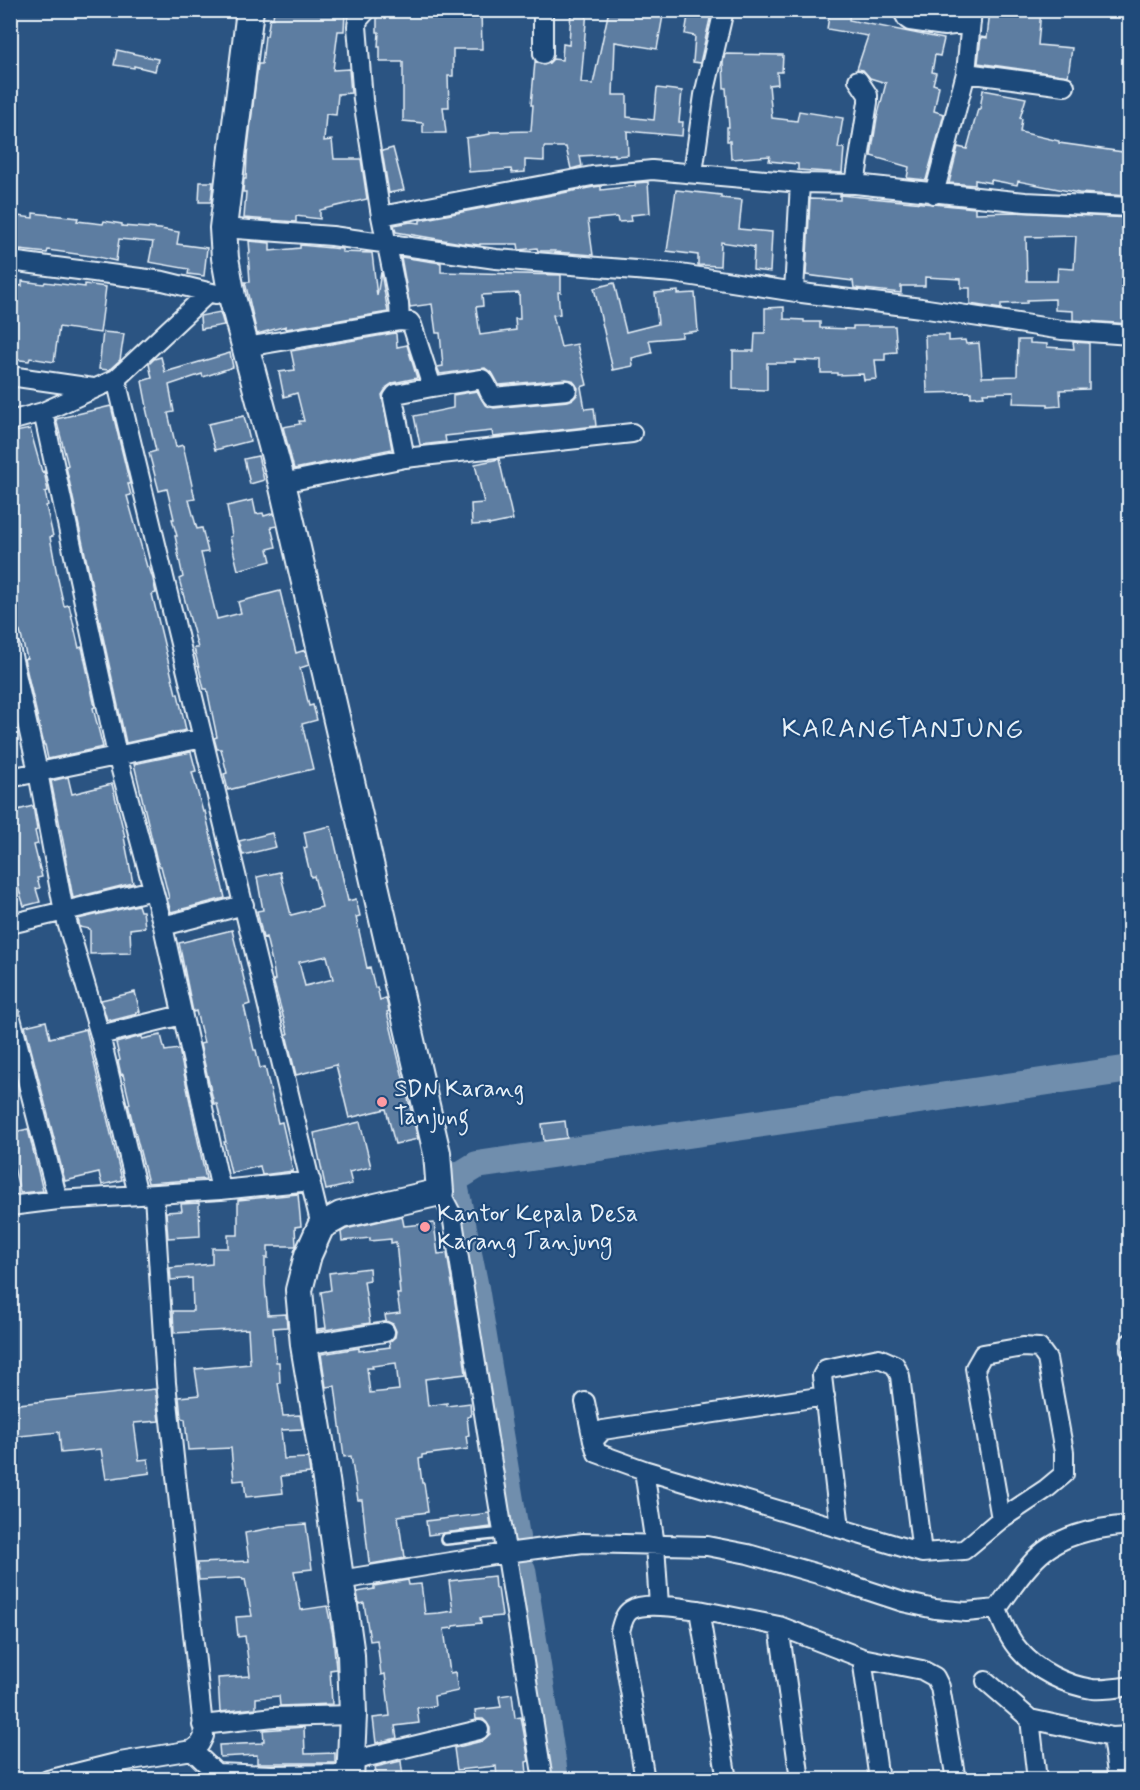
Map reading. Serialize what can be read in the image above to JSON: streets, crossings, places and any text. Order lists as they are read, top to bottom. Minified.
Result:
{"districts":["KARANGTANJUNG"],"places":["SDN Karang Tanjung","Kantor Kepala Desa Karang Tanjung"]}
